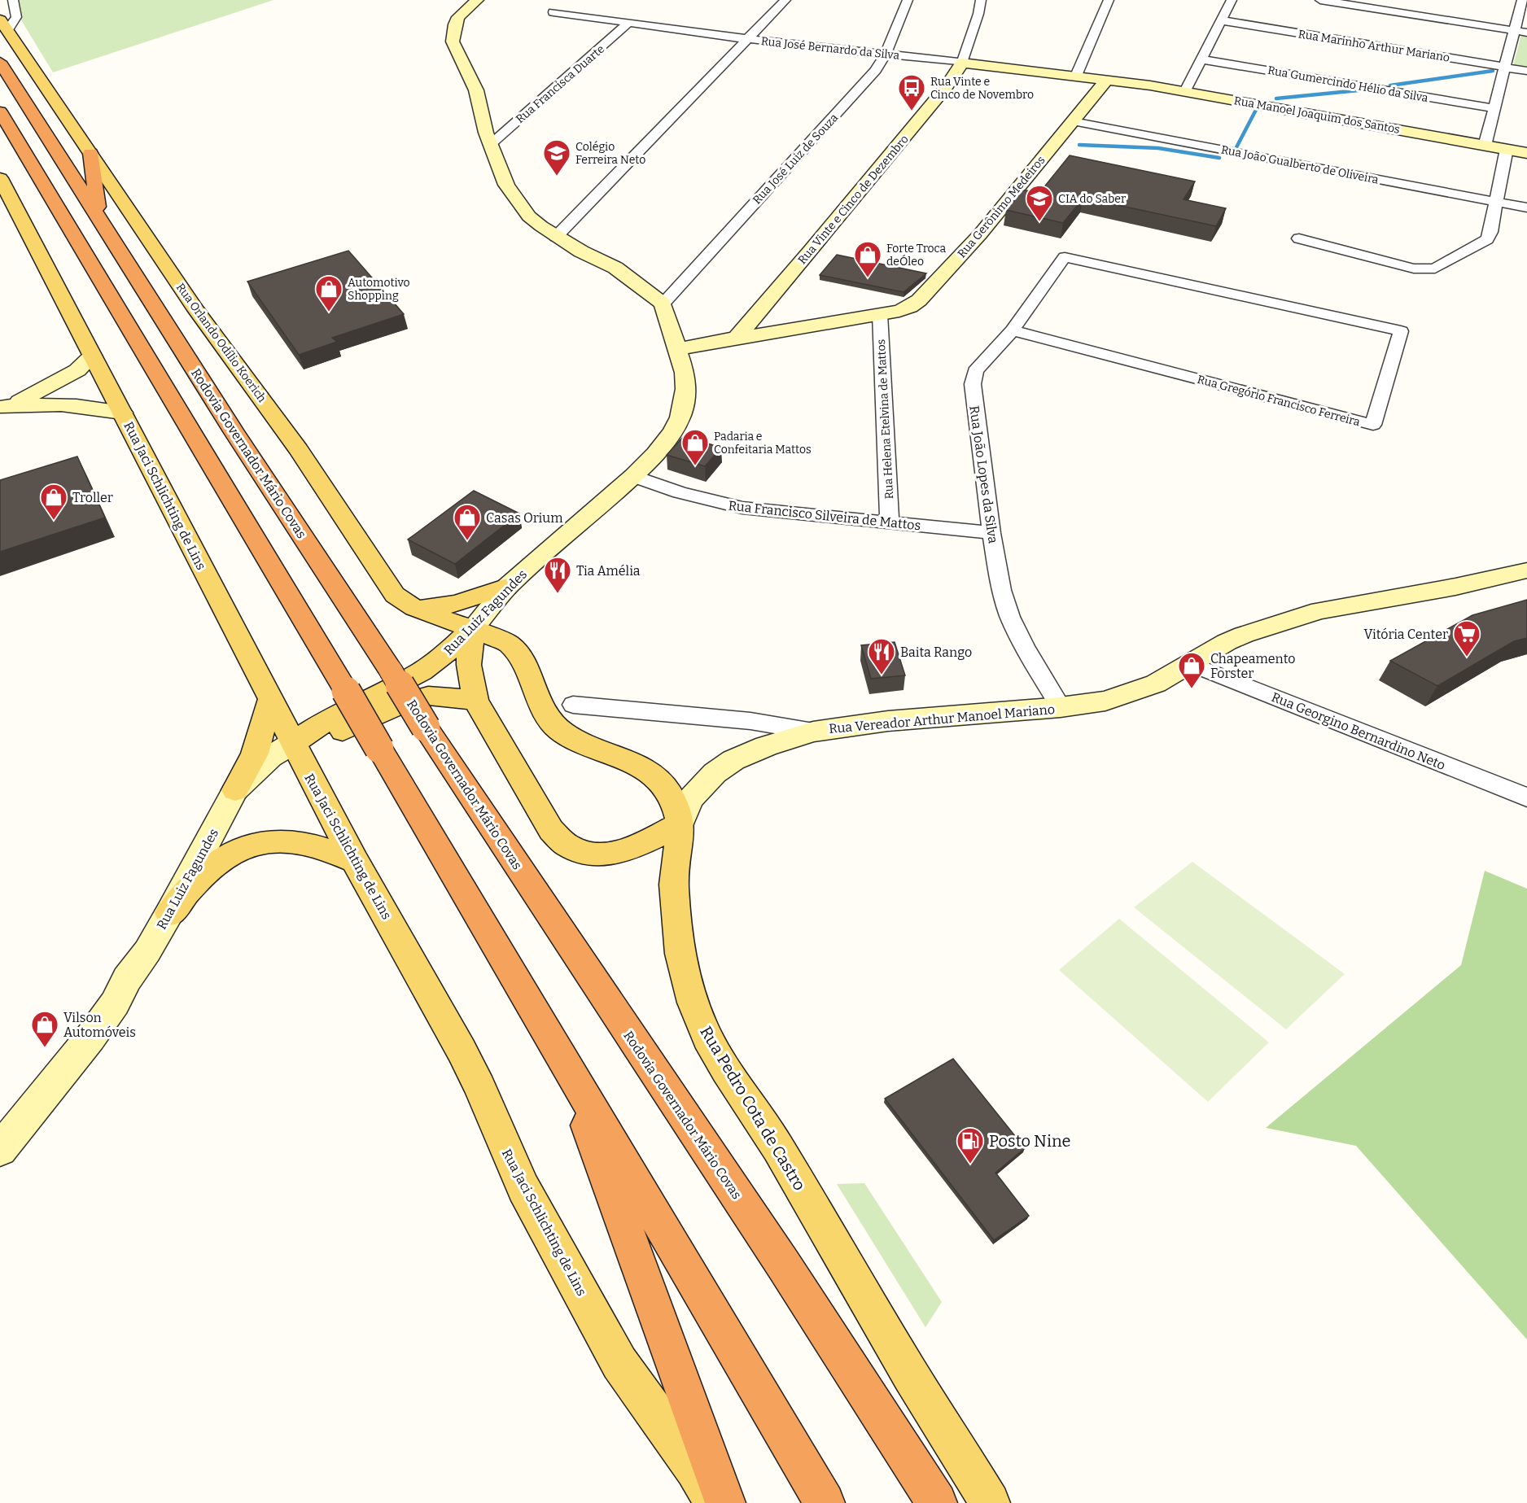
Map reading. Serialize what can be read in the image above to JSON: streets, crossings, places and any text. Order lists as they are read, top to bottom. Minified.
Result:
{"streets":{"highway":["Rodovia Governador Mário Covas"],"main road":["Rua José Bernardo da Silva","Rua Manoel Joaquim dos Santos","Rua Vinte e Cinco de Dezembro","Rua Gerônimo Medeiros","Rua Orlando Odílio Koerich","Rua Jaci Schlichting de Lins","Rua Luiz Fagundes","Rua Vereador Arthur Manoel Mariano","Rua Pedro Cota de Castro"],"street":["Rua Marinho Arthur Mariano","Rua Francisca Duarte","Rua Gumercindo Hélio da Silva","Rua José Luiz de Souza","Rua João Gualberto de Oliveira","Rua Gregório Francisco Ferreira","Rua Helena Etelvina de Mattos","Rua João Lopes da Silva","Rua Francisco Silveira de Mattos","Rua Georgino Bernardino Neto"]},"crossings":[["Rua José Bernardo da Silva","Rua Francisca Duarte"],["Rua José Bernardo da Silva","Rua Manoel Joaquim dos Santos"],["Rua José Bernardo da Silva","Rua José Luiz de Souza"],["Rua José Bernardo da Silva","Rua Vinte e Cinco de Dezembro"],["Rua José Bernardo da Silva","Rua Gerônimo Medeiros"],["Rua Manoel Joaquim dos Santos","Rua Gerônimo Medeiros"],["Rua José Luiz de Souza","Rua Luiz Fagundes"],["Rua João Gualberto de Oliveira","Rua Gerônimo Medeiros"],["Rua Vinte e Cinco de Dezembro","Rua Gerônimo Medeiros"],["Rua Gerônimo Medeiros","Rua Helena Etelvina de Mattos"],["Rua Orlando Odílio Koerich","Rua Luiz Fagundes"],["Rua Orlando Odílio Koerich","Rua Pedro Cota de Castro"],["Rua Gregório Francisco Ferreira","Rua João Lopes da Silva"],["Rua Helena Etelvina de Mattos","Rua Francisco Silveira de Mattos"],["Rua João Lopes da Silva","Rua Francisco Silveira de Mattos"],["Rua João Lopes da Silva","Rua Vereador Arthur Manoel Mariano"],["Rua Jaci Schlichting de Lins","Rua Luiz Fagundes"],["Rua Francisco Silveira de Mattos","Rua Luiz Fagundes"],["Rua Luiz Fagundes","Rua Pedro Cota de Castro"],["Rua Vereador Arthur Manoel Mariano","Rua Georgino Bernardino Neto"],["Rua Vereador Arthur Manoel Mariano","Rua Pedro Cota de Castro"]],"places":{"bus stop":["Rua Vinte e Cinco de Novembro"],"school or university":["Colégio Ferreira Neto","CIA do Saber"],"shop":["Forte Troca deÓleo","Automotivo Shopping","Padaria e Confeitaria Mattos","Troller","Casas Orium","Chapeamento Forster","Vilson Automóveis"],"restaurant":["Tia Amélia","Baita Rango"],"supermarket":["Vitória Center"],"fuel station":["Posto Nine"]}}
